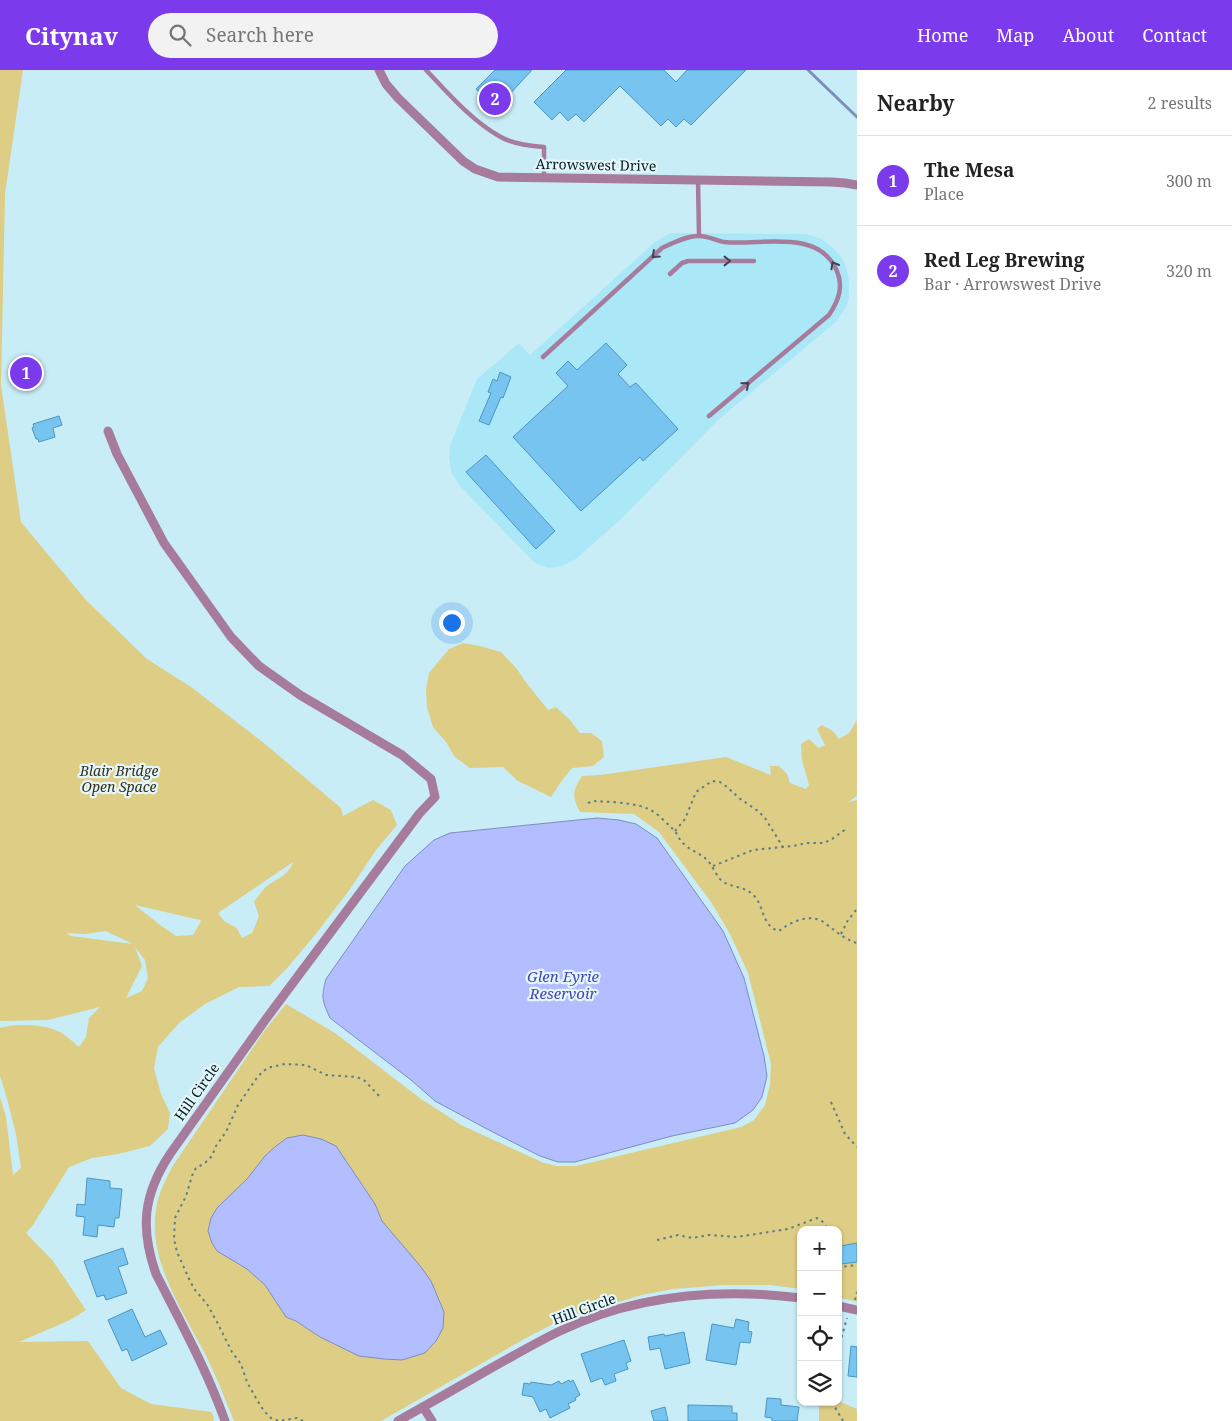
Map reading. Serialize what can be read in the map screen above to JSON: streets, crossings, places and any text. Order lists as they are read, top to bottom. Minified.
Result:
{"streets":{"street":["Arrowswest Drive","Hill Circle"]},"water":["Glen Eyrie Reservoir"],"parks":["Blair Bridge Open Space"],"page":{"header":"Citynav","search":"Search here","nav":["Home","Map","About","Contact"],"heading":["Nearby","2 results"],"pins":["2","1"],"list":[{"mark":"1","name":"The Mesa","note":"Place","value":"300 m"},{"mark":"2","name":"Red Leg Brewing","note":"Bar · Arrowswest Drive","value":"320 m"}],"map_buttons":["+","−"]}}
